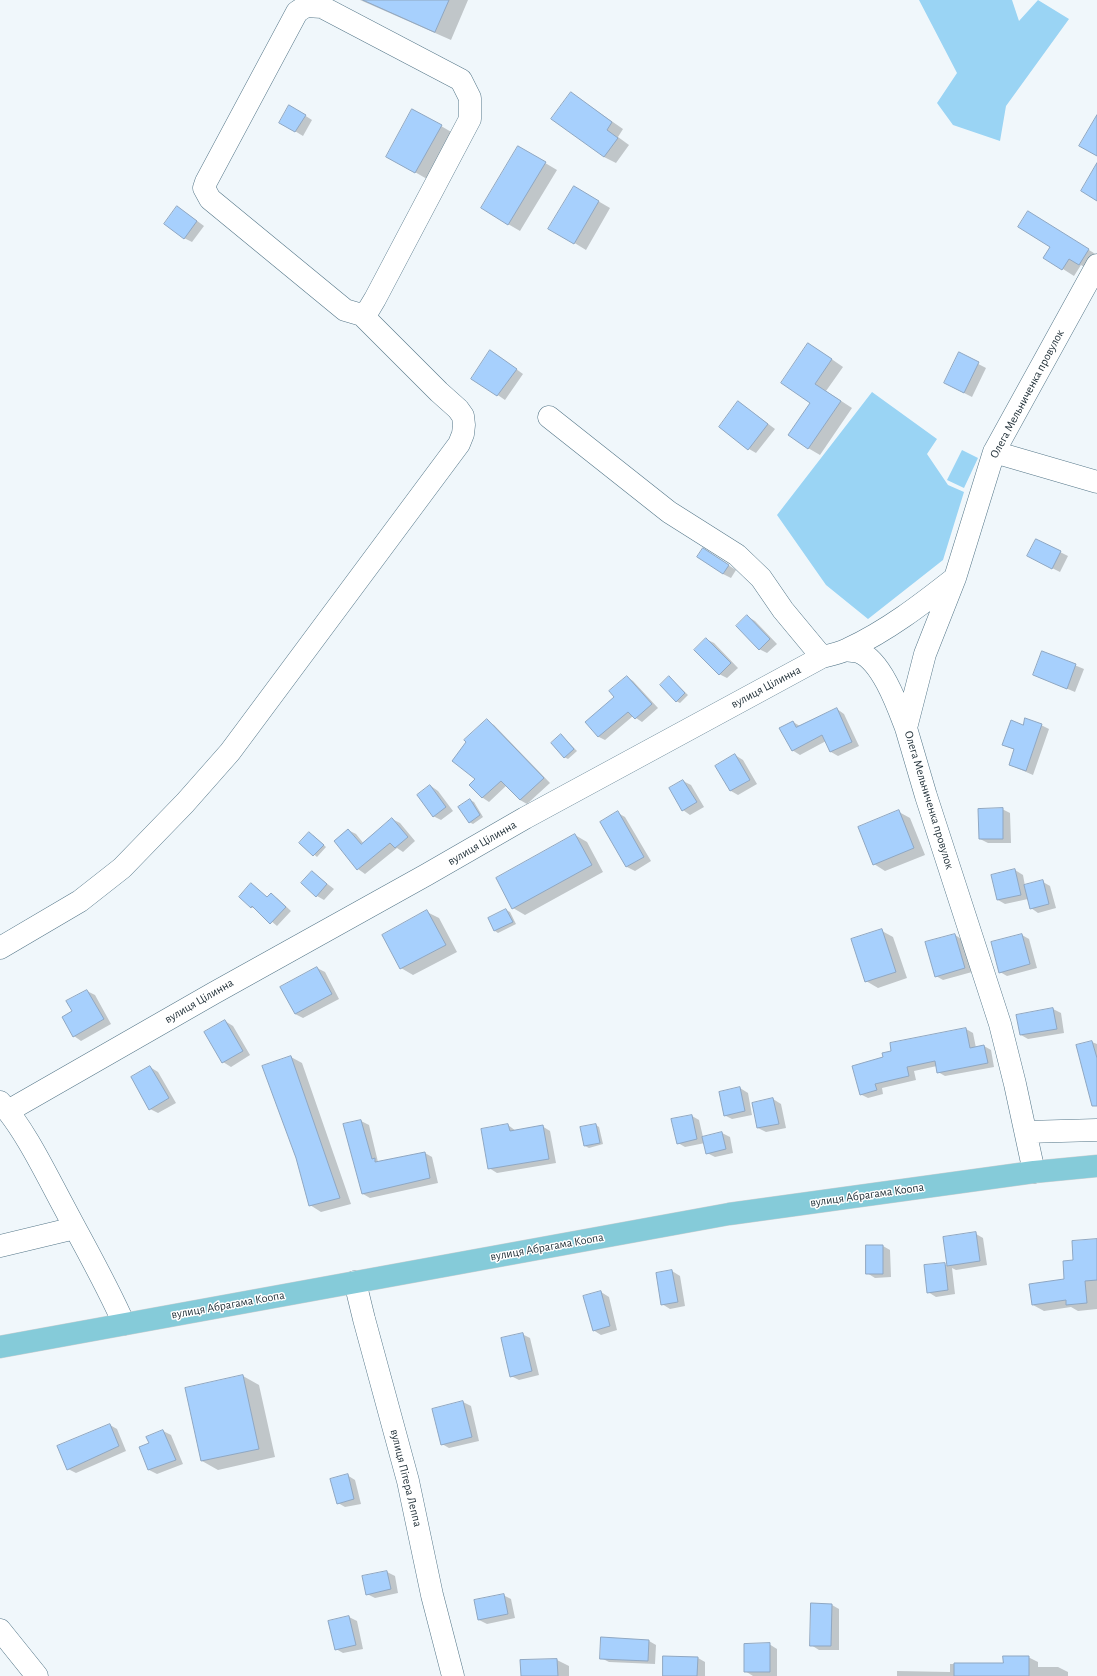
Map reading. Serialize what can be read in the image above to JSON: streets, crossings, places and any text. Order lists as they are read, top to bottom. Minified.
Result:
{"streets":{"main road":["вулиця Абрагама Коопа"],"street":["Олега Мельниченка провулок","вулиця Цілинна","вулиця Пітера Леппа"]},"crossings":[["Олега Мельниченка провулок","вулиця Цілинна"],["Олега Мельниченка провулок","вулиця Абрагама Коопа"],["вулиця Абрагама Коопа","вулиця Пітера Леппа"]]}
